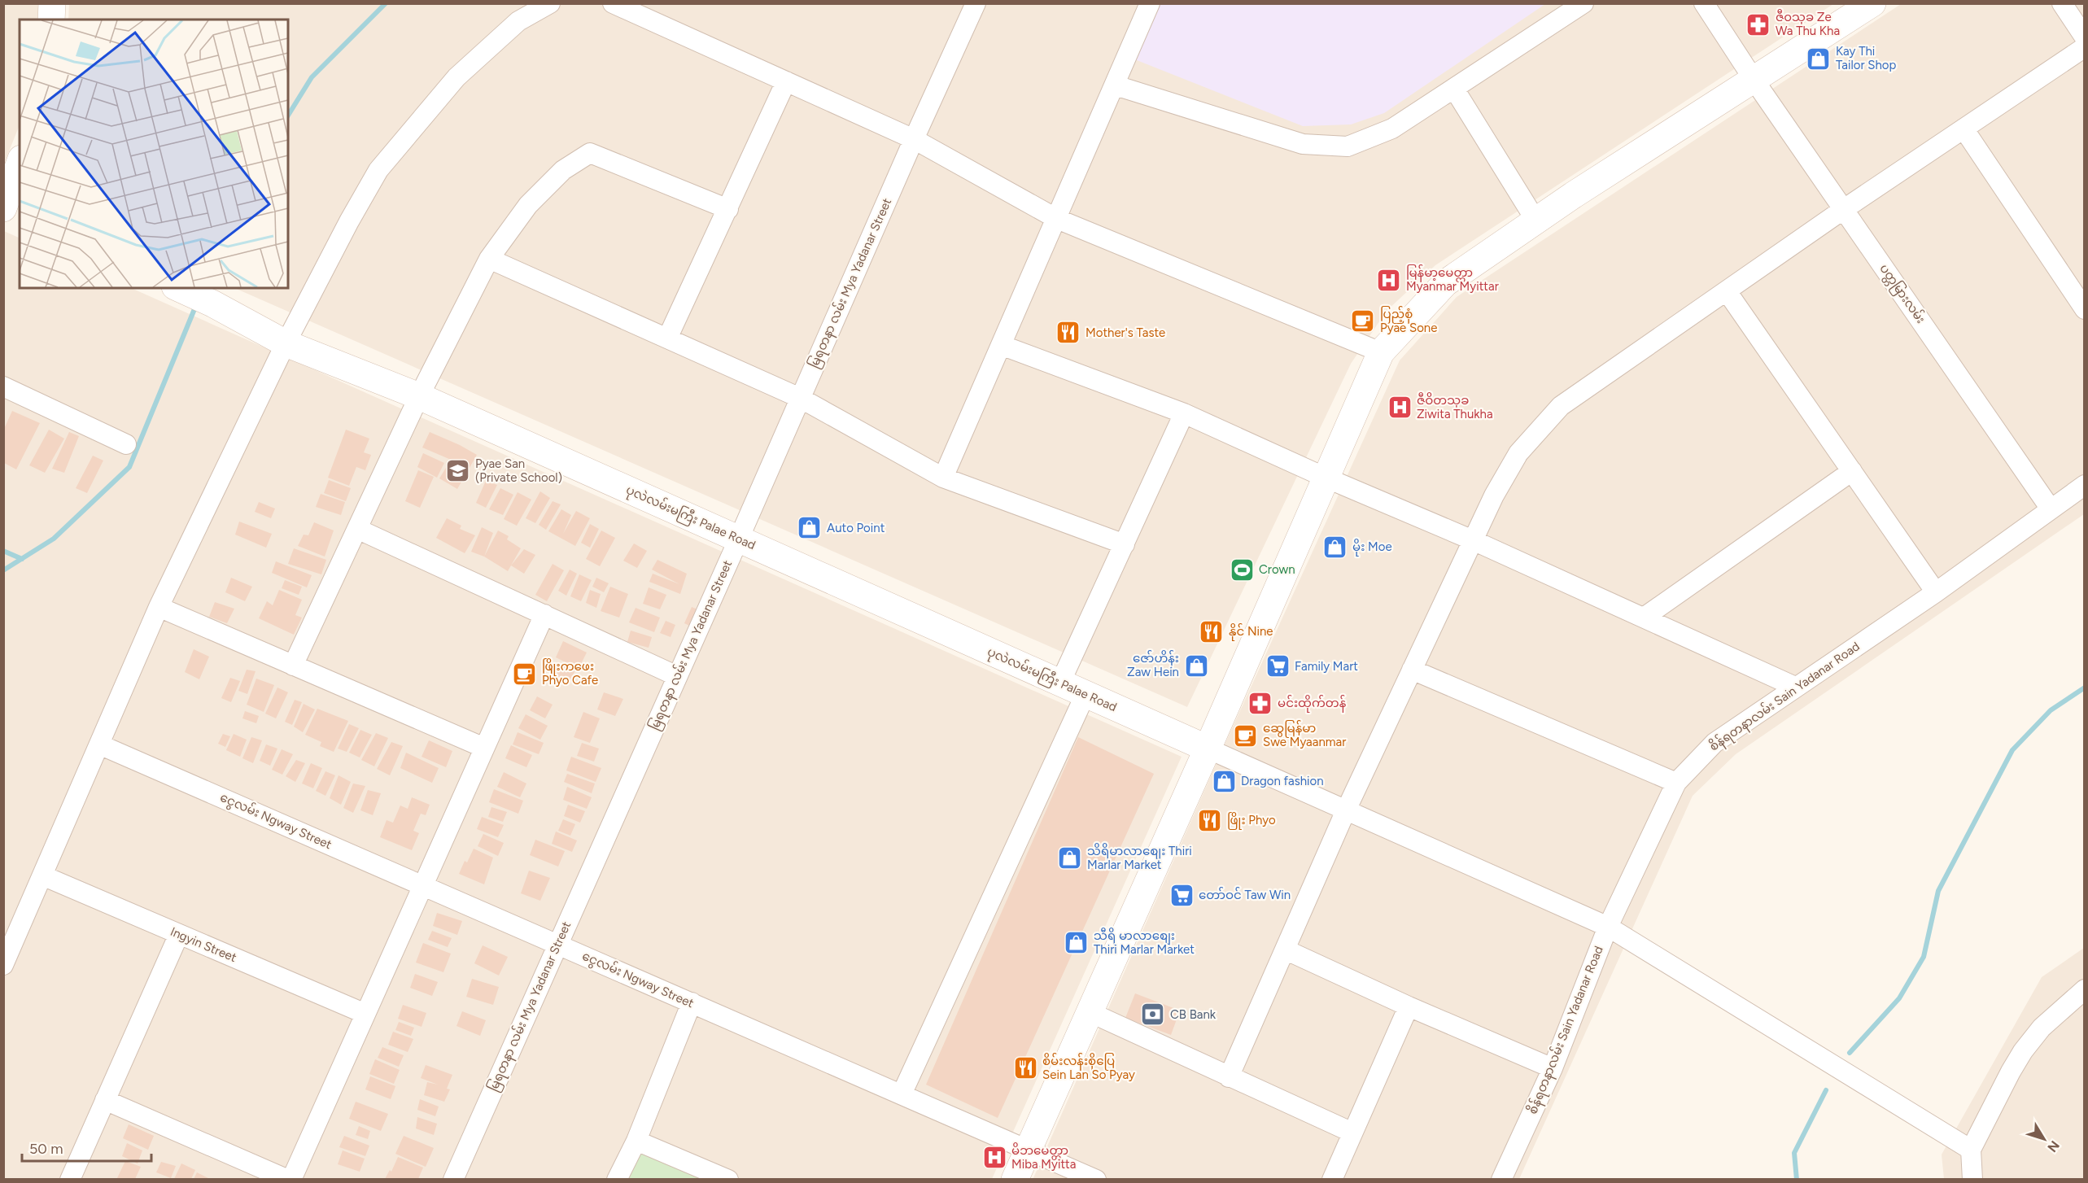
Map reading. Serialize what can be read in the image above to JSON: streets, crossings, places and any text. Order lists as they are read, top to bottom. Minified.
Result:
{"streets":{"street":["မြရတနာ လမ်း Mya Yadanar Street","ပတ္တမြားလမ်း","ပုလဲလမ်းမကြီး Palae Road","စိန်ရတနာလမ်း Sain Yadanar Road","ငွေလမ်း Ngway Street","Ingyin Street"]},"crossings":[["မြရတနာ လမ်း Mya Yadanar Street","ပုလဲလမ်းမကြီး Palae Road"],["မြရတနာ လမ်း Mya Yadanar Street","ငွေလမ်း Ngway Street"],["ပတ္တမြားလမ်း","စိန်ရတနာလမ်း Sain Yadanar Road"]],"places":{"pharmacy":["ဇီ၀သုခ Ze Wa Thu Kha","မင်းထိုက်တန်"],"shop":["Kay Thi Tailor Shop","Auto Point","မိုး Moe","ဇော်ဟိန်း Zaw Hein","Dragon fashion","သိရိမာလာစျေး Thiri Marlar Market","သီရိ မာလာစျေး Thiri Marlar Market"],"hospital":["မြန်မာ့မေတ္တာ Myanmar Myittar","ဇီဝိတသုခ Ziwita Thukha","မိဘမေတ္တာ Miba Myitta"],"cafe":["ပြည့်စုံ Pyae Sone","ဖြိုးကဖေး Phyo Cafe","ဆွေမြန်မာ Swe Myaanmar"],"restaurant":["Mother's Taste","နိုင် Nine","ဖြိုး Phyo","စိမ်းလန်းစိုပြေ Sein Lan So Pyay"],"school or university":["Pyae San (Private School)"],"sports":["Crown"],"supermarket":["Family Mart","တော်ဝင် Taw Win"],"bank":["CB Bank"]},"scale_bar":"50 m","north":"bottom right"}
